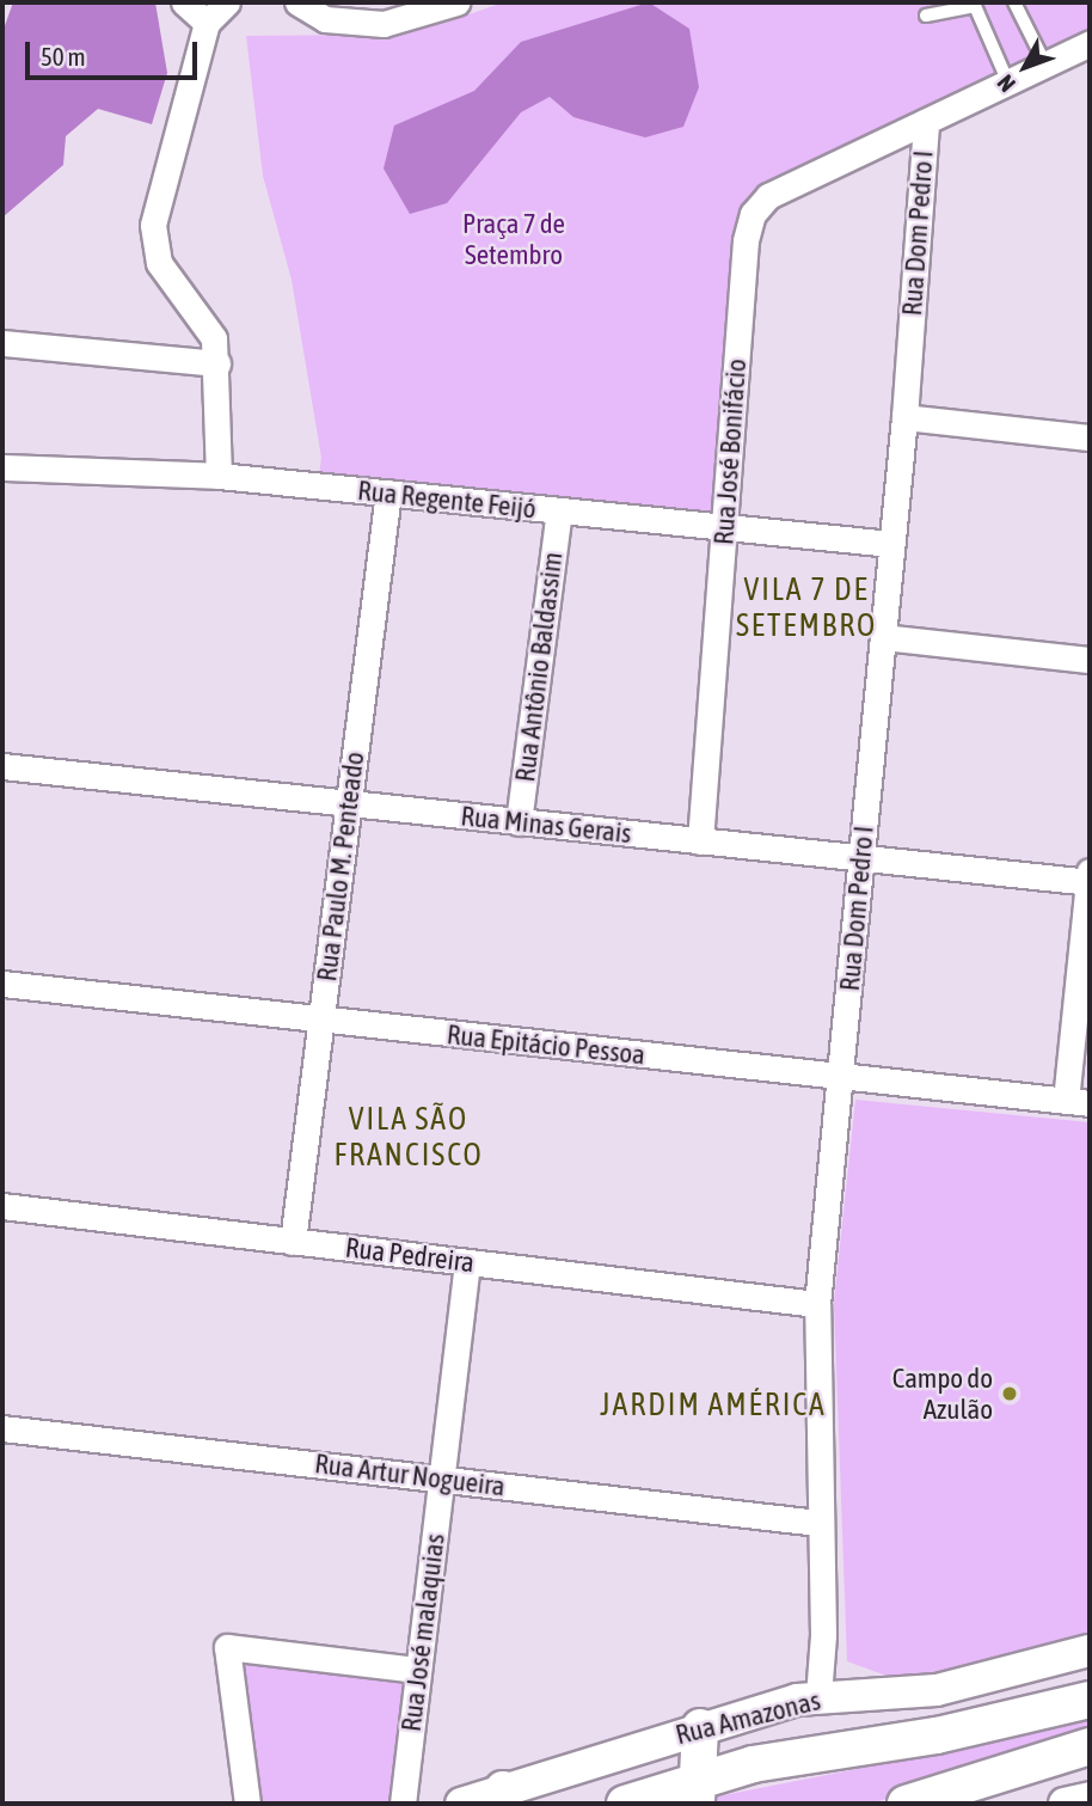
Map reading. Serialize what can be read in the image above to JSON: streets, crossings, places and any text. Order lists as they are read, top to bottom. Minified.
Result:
{"streets":{"street":["Rua Dom Pedro I","Rua José Bonifácio","Rua Regente Feijó","Rua Antônio Baldassim","Rua Minas Gerais","Rua Paulo M. Penteado","Rua Epitácio Pessoa","Rua Pedreira","Rua Artur Nogueira","Rua José malaquias","Rua Amazonas"]},"crossings":[["Rua Dom Pedro I","Rua José Bonifácio"],["Rua Dom Pedro I","Rua Regente Feijó"],["Rua Dom Pedro I","Rua Minas Gerais"],["Rua Dom Pedro I","Rua Epitácio Pessoa"],["Rua Dom Pedro I","Rua Pedreira"],["Rua Dom Pedro I","Rua Artur Nogueira"],["Rua Dom Pedro I","Rua Amazonas"],["Rua José Bonifácio","Rua Regente Feijó"],["Rua José Bonifácio","Rua Minas Gerais"],["Rua Regente Feijó","Rua Antônio Baldassim"],["Rua Regente Feijó","Rua Paulo M. Penteado"],["Rua Antônio Baldassim","Rua Minas Gerais"],["Rua Minas Gerais","Rua Paulo M. Penteado"],["Rua Paulo M. Penteado","Rua Epitácio Pessoa"],["Rua Paulo M. Penteado","Rua Pedreira"],["Rua Pedreira","Rua José malaquias"],["Rua Artur Nogueira","Rua José malaquias"]],"districts":["VILA 7 DE SETEMBRO","VILA SÃO FRANCISCO","JARDIM AMÉRICA"],"parks":["Praça 7 de Setembro"],"places":["Campo do Azulão"],"scale_bar":"50 m","north":"bottom left"}
